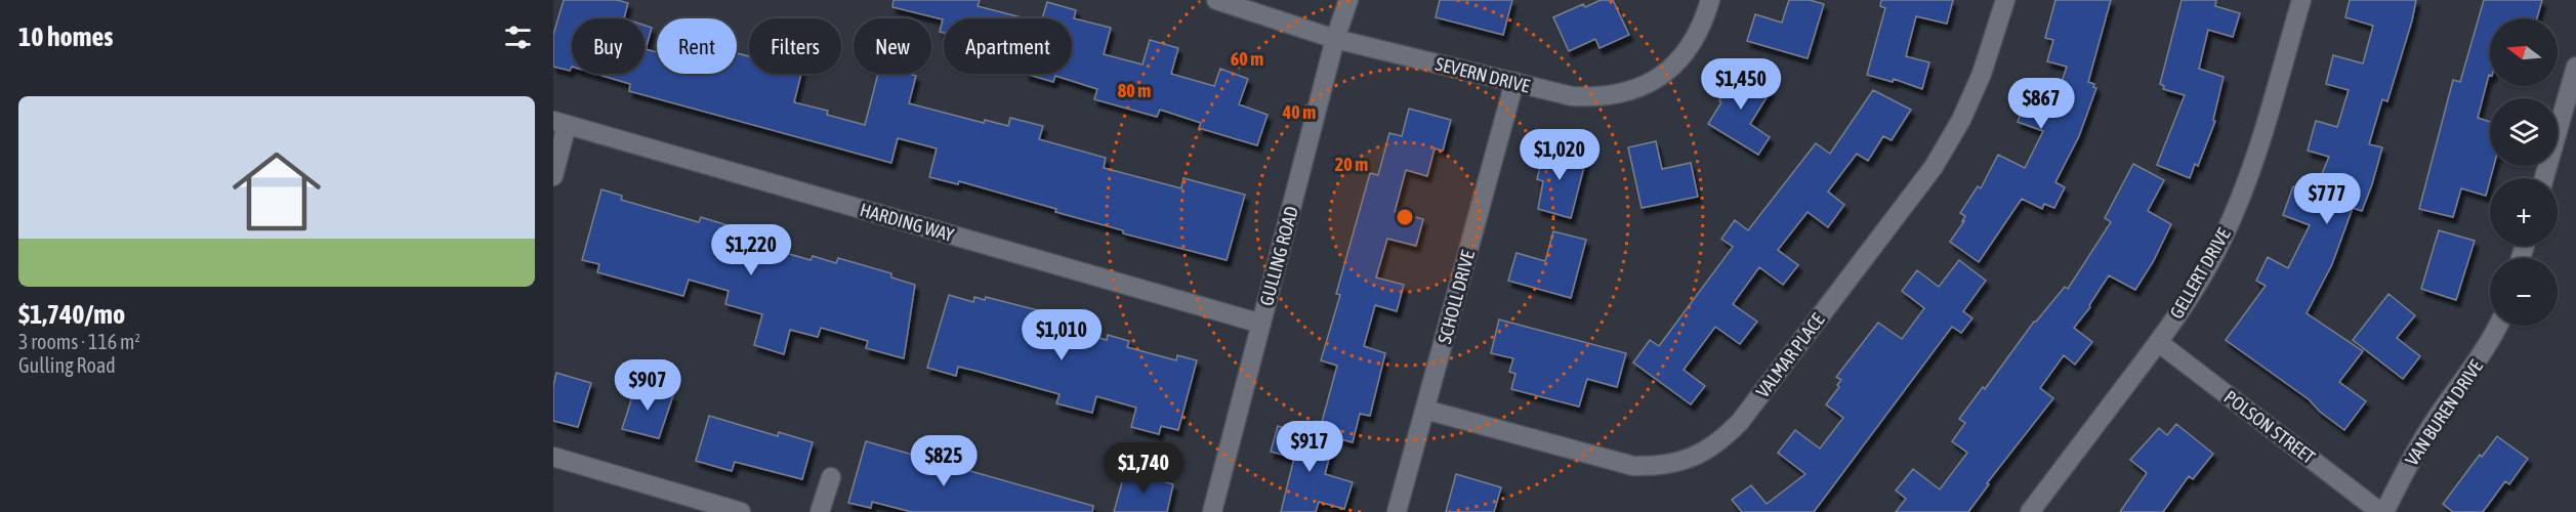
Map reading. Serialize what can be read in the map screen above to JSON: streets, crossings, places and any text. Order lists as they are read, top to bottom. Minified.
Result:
{"streets":{"street":["SEVERN DRIVE","HARDING WAY","GULLING ROAD","GELLERT DRIVE","SCHOLL DRIVE","VALMAR PLACE","VAN BUREN DRIVE","POLSON STREET"]},"crossings":[["SEVERN DRIVE","GULLING ROAD"],["SEVERN DRIVE","SCHOLL DRIVE"],["HARDING WAY","GULLING ROAD"],["GELLERT DRIVE","POLSON STREET"],["SCHOLL DRIVE","VALMAR PLACE"],["VAN BUREN DRIVE","POLSON STREET"]],"north":"left","page":{"heading":"10 homes","map_buttons":["+","−"],"chip":["Buy","Rent","Filters","New","Apartment"],"price":["$1,450","$867","$1,020","$777","$1,220","$1,010","$907","$917","$825","$1,740"],"list":[{"name":"$1,740/mo","note":"3 rooms · 116 m² · Gulling Road"}]},"rings":["60 m","80 m","40 m","20 m"]}
